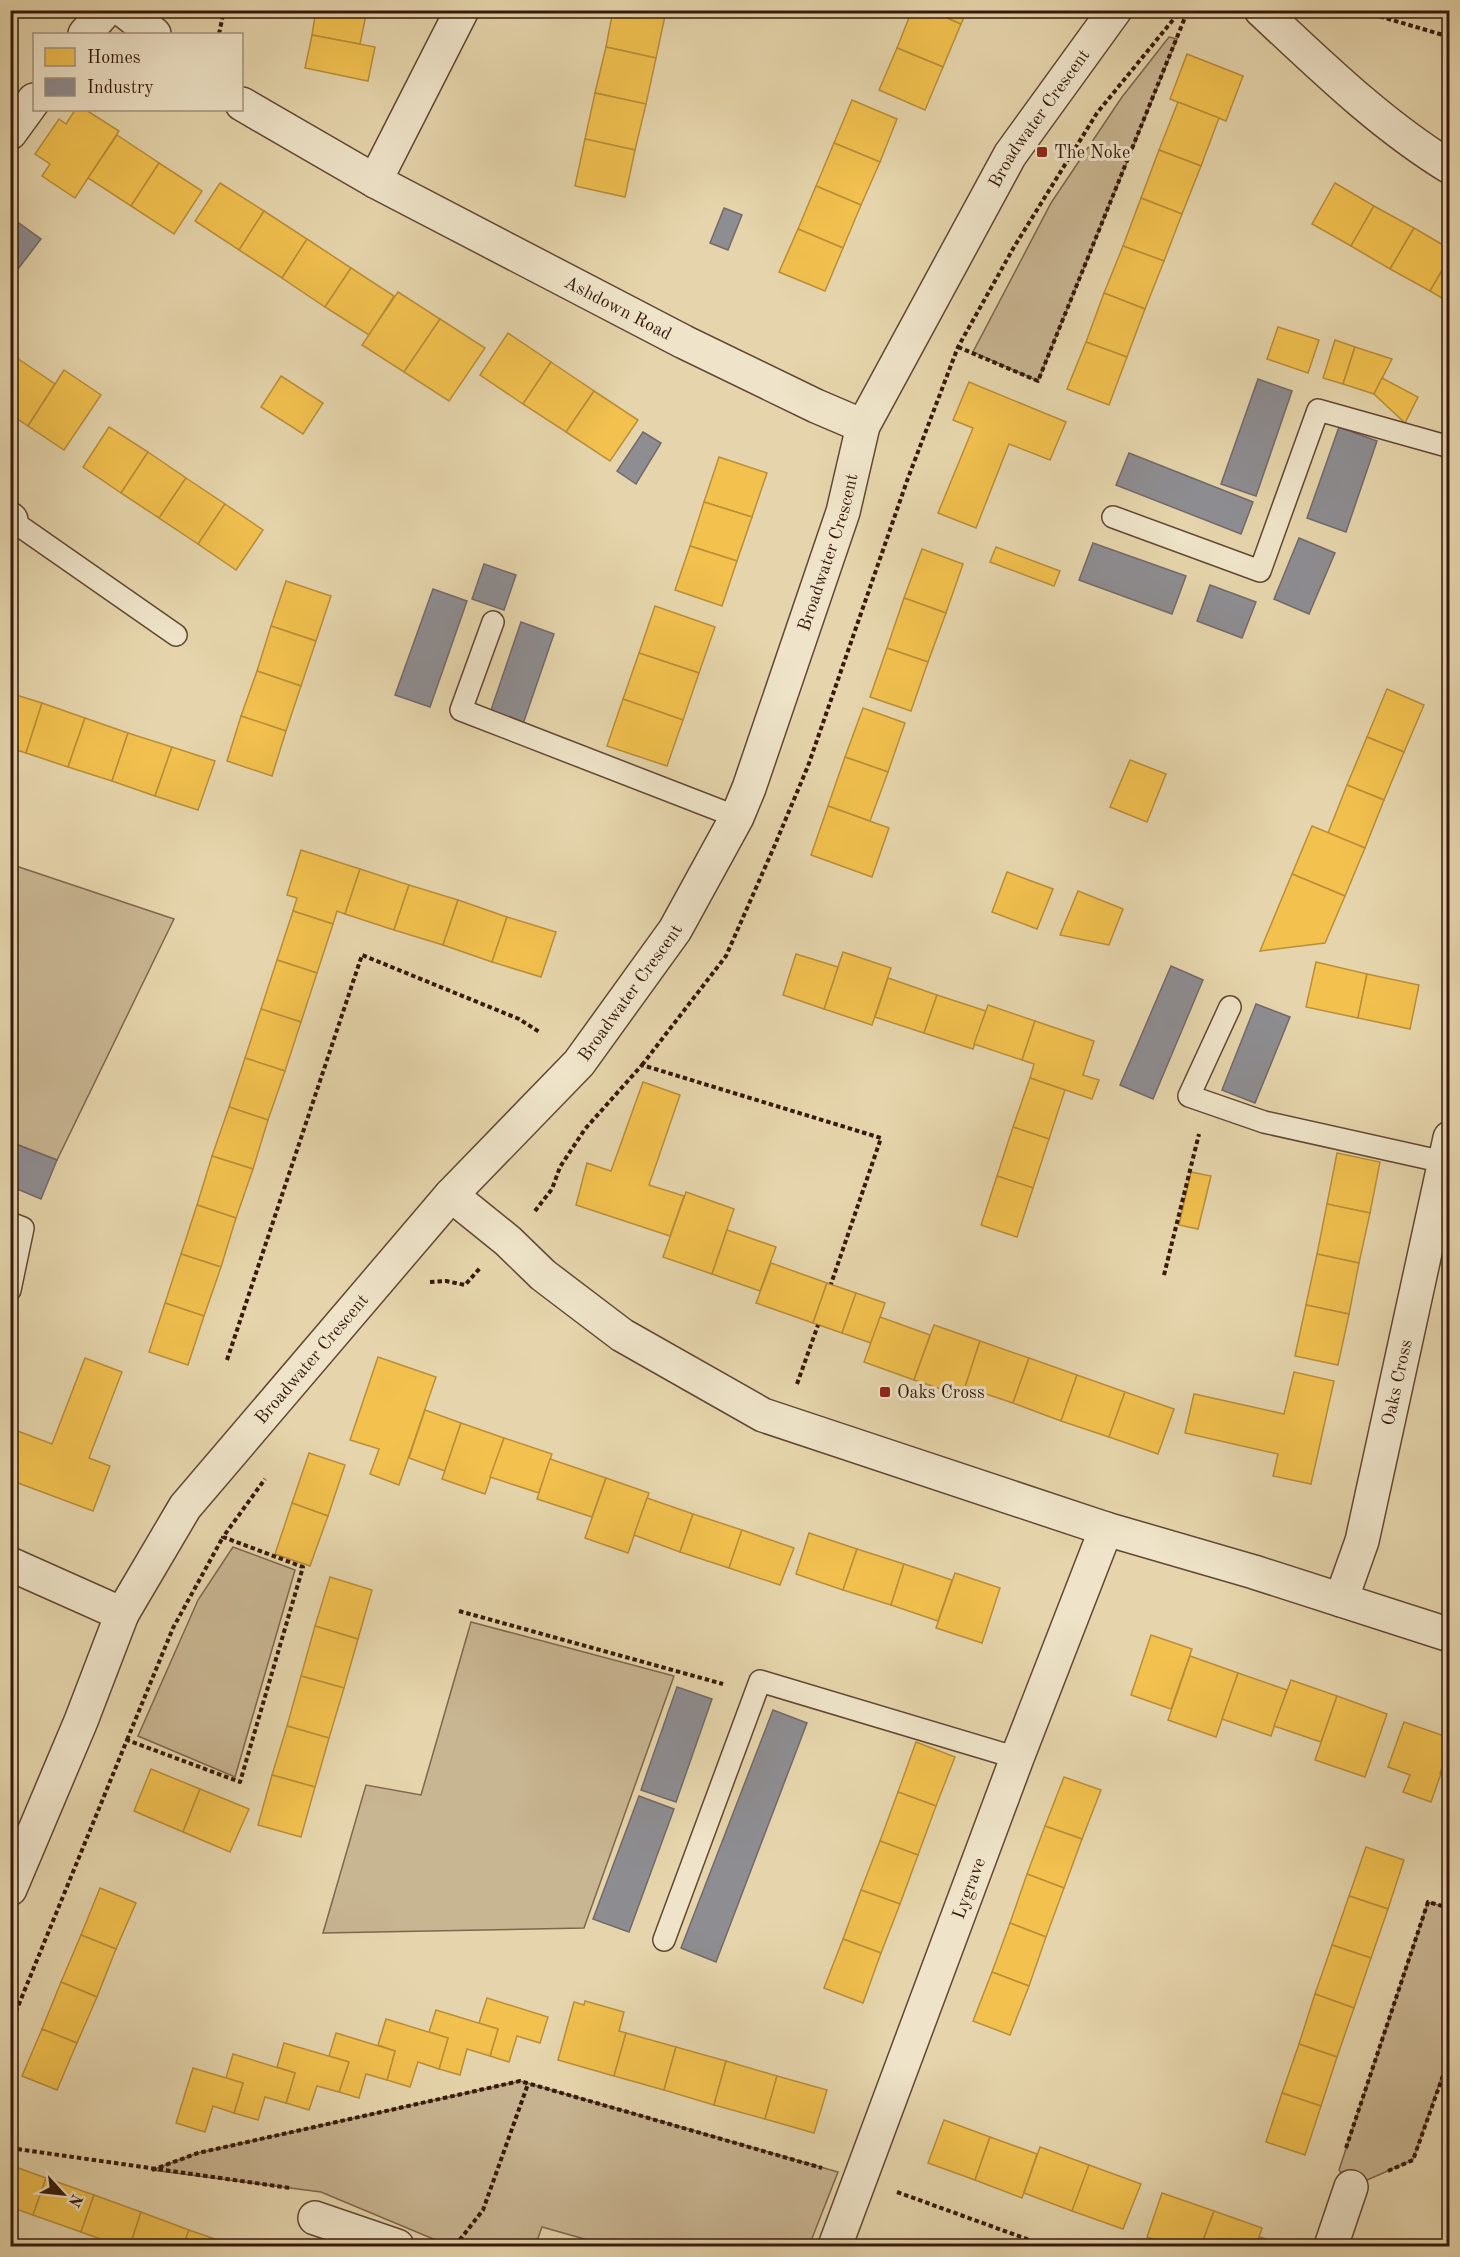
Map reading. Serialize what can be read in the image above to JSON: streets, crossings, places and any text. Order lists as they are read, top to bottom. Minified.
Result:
{"streets":{"street":["Broadwater Crescent","Ashdown Road","Oaks Cross","Lygrave"]},"crossings":[["Broadwater Crescent","Ashdown Road"]],"places":{"transit":["The Noke","Oaks Cross"]},"legend":["Homes","Industry"],"north":"bottom right"}
